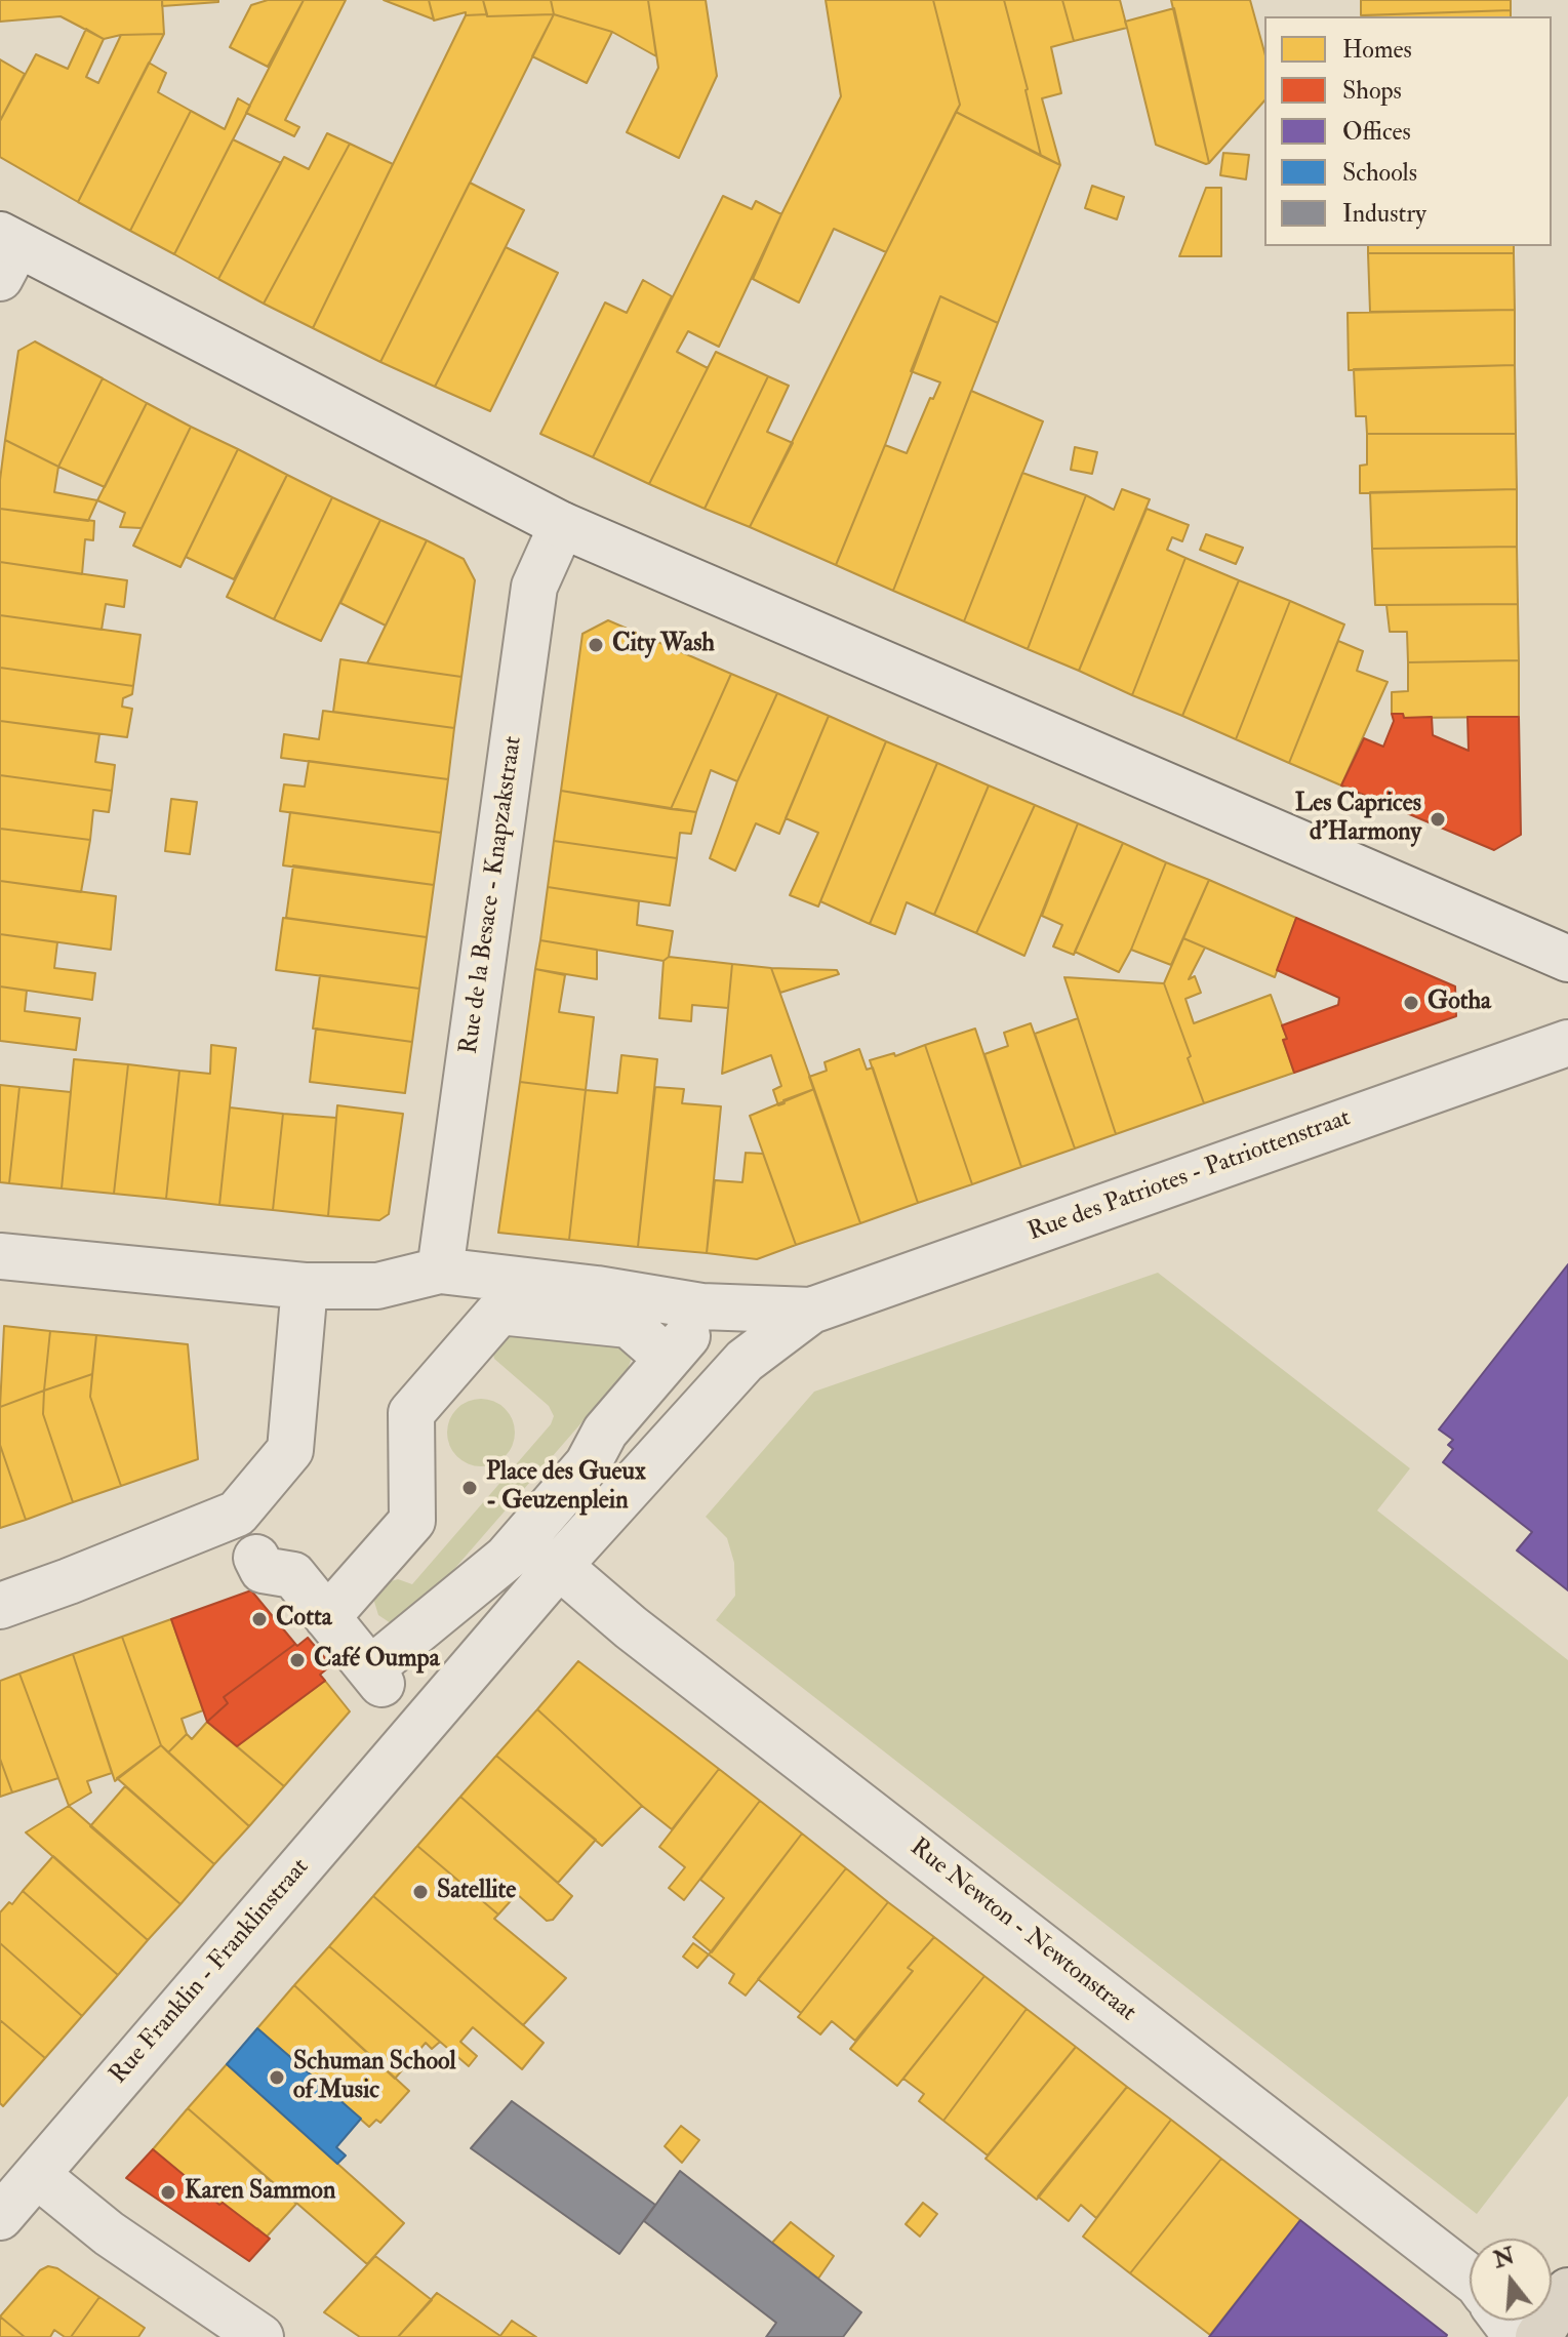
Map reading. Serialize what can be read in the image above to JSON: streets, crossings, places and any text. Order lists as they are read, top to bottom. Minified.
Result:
{"streets":{"street":["Rue de la Besace - Knapzakstraat","Rue des Patriotes - Patriottenstraat","Rue Newton - Newtonstraat","Rue Franklin - Franklinstraat"]},"crossings":[["Rue Newton - Newtonstraat","Rue Franklin - Franklinstraat"]],"places":["City Wash","Les Caprices d'Harmony","Gotha","Place des Gueux - Geuzenplein","Cotta","Café Oumpa","Satellite","Schuman School of Music","Karen Sammon"],"legend":["Homes","Shops","Offices","Schools","Industry"],"north":"top"}
